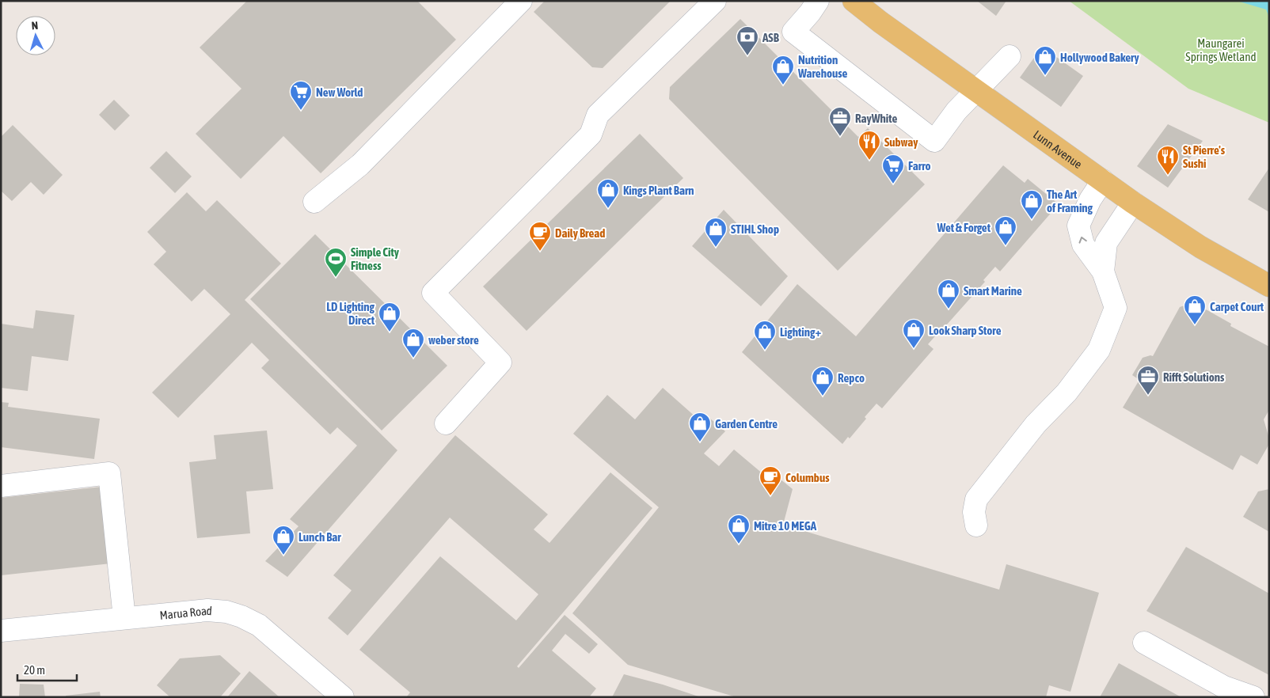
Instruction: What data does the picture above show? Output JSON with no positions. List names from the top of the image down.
{
  "streets": {
    "main road": ["Lunn Avenue"],
    "street": ["Marua Road"]
  },
  "parks": ["Maungarei Springs Wetland"],
  "places": {
    "bank": ["ASB"],
    "shop": [
      "Hollywood Bakery",
      "Nutrition Warehouse",
      "Kings Plant Barn",
      "The Art of Framing",
      "Wet & Forget",
      "STIHL Shop",
      "Smart Marine",
      "Carpet Court",
      "LD Lighting Direct",
      "Look Sharp Store",
      "Lighting+",
      "weber store",
      "Repco",
      "Garden Centre",
      "Mitre 10 MEGA",
      "Lunch Bar"
    ],
    "supermarket": ["New World", "Farro"],
    "office": ["RayWhite", "Rifft Solutions"],
    "restaurant": ["Subway", "St Pierre's Sushi"],
    "cafe": ["Daily Bread", "Columbus"],
    "sports": ["Simple City Fitness"]
  },
  "scale_bar": "20 m",
  "north": "top"
}
